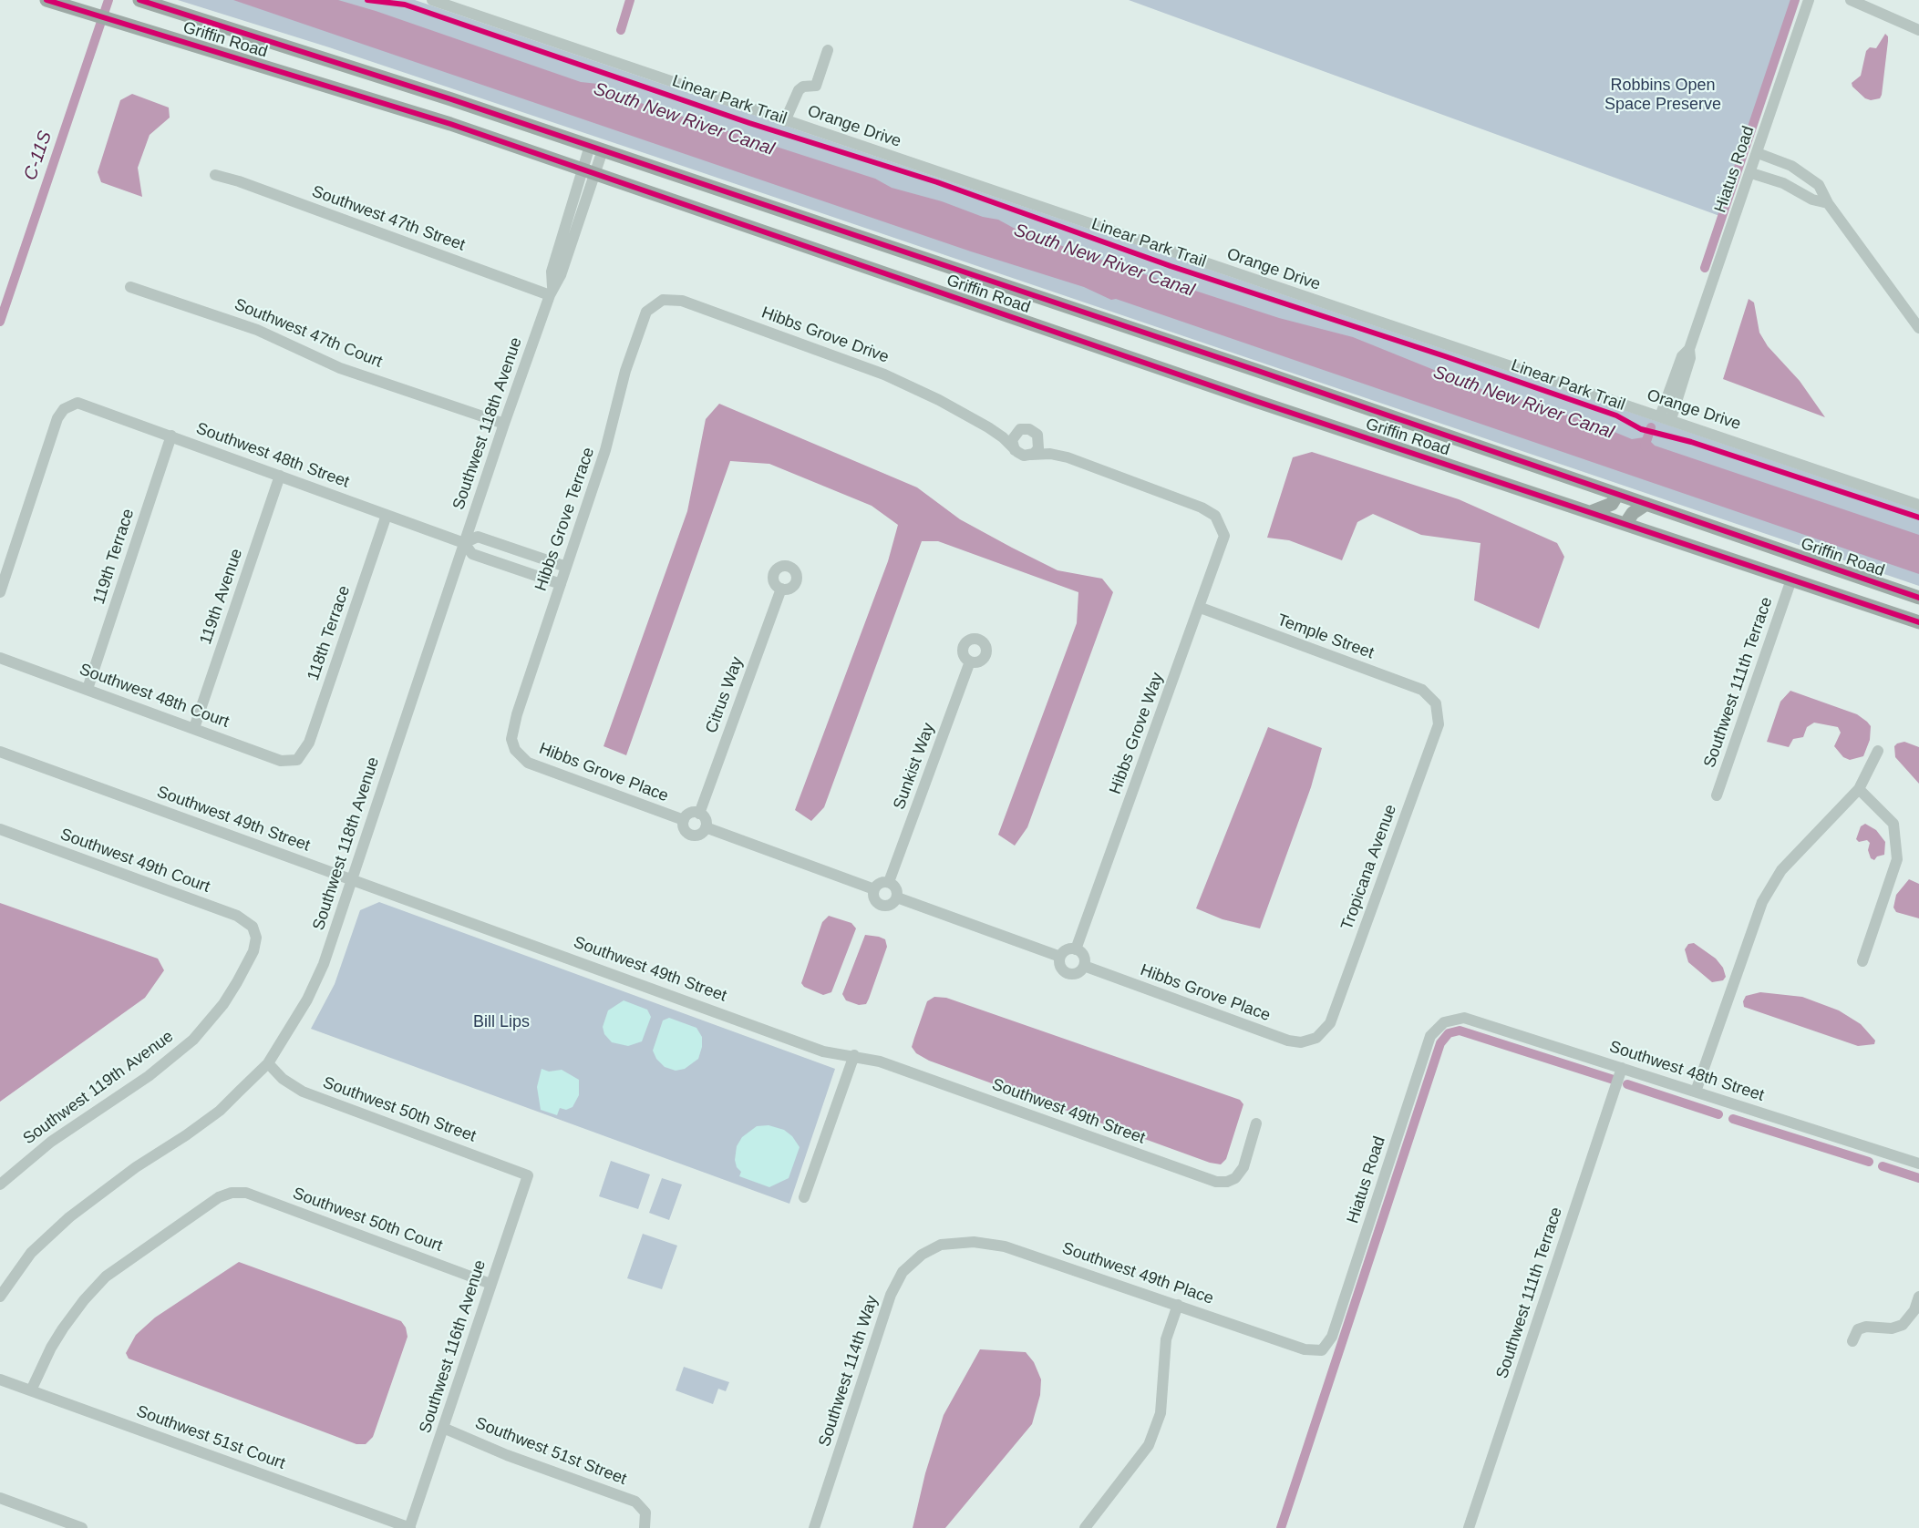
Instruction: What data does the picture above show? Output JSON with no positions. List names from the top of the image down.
{
  "streets": {
    "main road": ["Griffin Road"],
    "street": [
      "Orange Drive",
      "Hiatus Road",
      "Southwest 47th Street",
      "Southwest 47th Court",
      "Hibbs Grove Drive",
      "Southwest 118th Avenue",
      "Southwest 48th Street",
      "Hibbs Grove Terrace",
      "119th Terrace",
      "119th Avenue",
      "118th Terrace",
      "Temple Street",
      "Southwest 111th Terrace",
      "Citrus Way",
      "Southwest 48th Court",
      "Hibbs Grove Way",
      "Sunkist Way",
      "Hibbs Grove Place",
      "Southwest 49th Street",
      "Southwest 49th Court",
      "Tropicana Avenue",
      "Southwest 119th Avenue",
      "Southwest 50th Street",
      "Southwest 50th Court",
      "Southwest 49th Place",
      "Southwest 116th Avenue",
      "Southwest 114th Way",
      "Southwest 51st Court",
      "Southwest 51st Street"
    ],
    "cycle path": ["Linear Park Trail"]
  },
  "crossings": [
    ["Griffin Road", "Southwest 118th Avenue"],
    ["Griffin Road", "Southwest 111th Terrace"],
    ["Orange Drive", "Hiatus Road"],
    ["Hiatus Road", "Southwest 48th Street"],
    ["Hiatus Road", "Southwest 49th Place"],
    ["Southwest 47th Street", "Southwest 118th Avenue"],
    ["Southwest 47th Court", "Southwest 118th Avenue"],
    ["Hibbs Grove Drive", "Hibbs Grove Terrace"],
    ["Southwest 118th Avenue", "Southwest 48th Street"],
    ["Southwest 118th Avenue", "Southwest 49th Street"],
    ["Southwest 118th Avenue", "Southwest 50th Street"],
    ["Southwest 48th Street", "Hibbs Grove Terrace"],
    ["Southwest 48th Street", "119th Terrace"],
    ["Southwest 48th Street", "119th Avenue"],
    ["Southwest 48th Street", "118th Terrace"],
    ["Southwest 48th Street", "Southwest 111th Terrace"],
    ["Hibbs Grove Terrace", "Hibbs Grove Place"],
    ["119th Terrace", "Southwest 48th Court"],
    ["119th Avenue", "Southwest 48th Court"],
    ["118th Terrace", "Southwest 48th Court"],
    ["Temple Street", "Hibbs Grove Way"],
    ["Temple Street", "Tropicana Avenue"],
    ["Citrus Way", "Hibbs Grove Place"],
    ["Hibbs Grove Way", "Hibbs Grove Place"],
    ["Hibbs Grove Place", "Tropicana Avenue"],
    ["Southwest 49th Court", "Southwest 119th Avenue"],
    ["Southwest 50th Street", "Southwest 116th Avenue"],
    ["Southwest 50th Court", "Southwest 116th Avenue"],
    ["Southwest 50th Court", "Southwest 51st Court"],
    ["Southwest 49th Place", "Southwest 114th Way"],
    ["Southwest 116th Avenue", "Southwest 51st Court"],
    ["Southwest 116th Avenue", "Southwest 51st Street"]
  ],
  "water": ["South New River Canal", "C-11S"],
  "parks": ["Robbins Open Space Preserve", "Bill Lips"]
}
